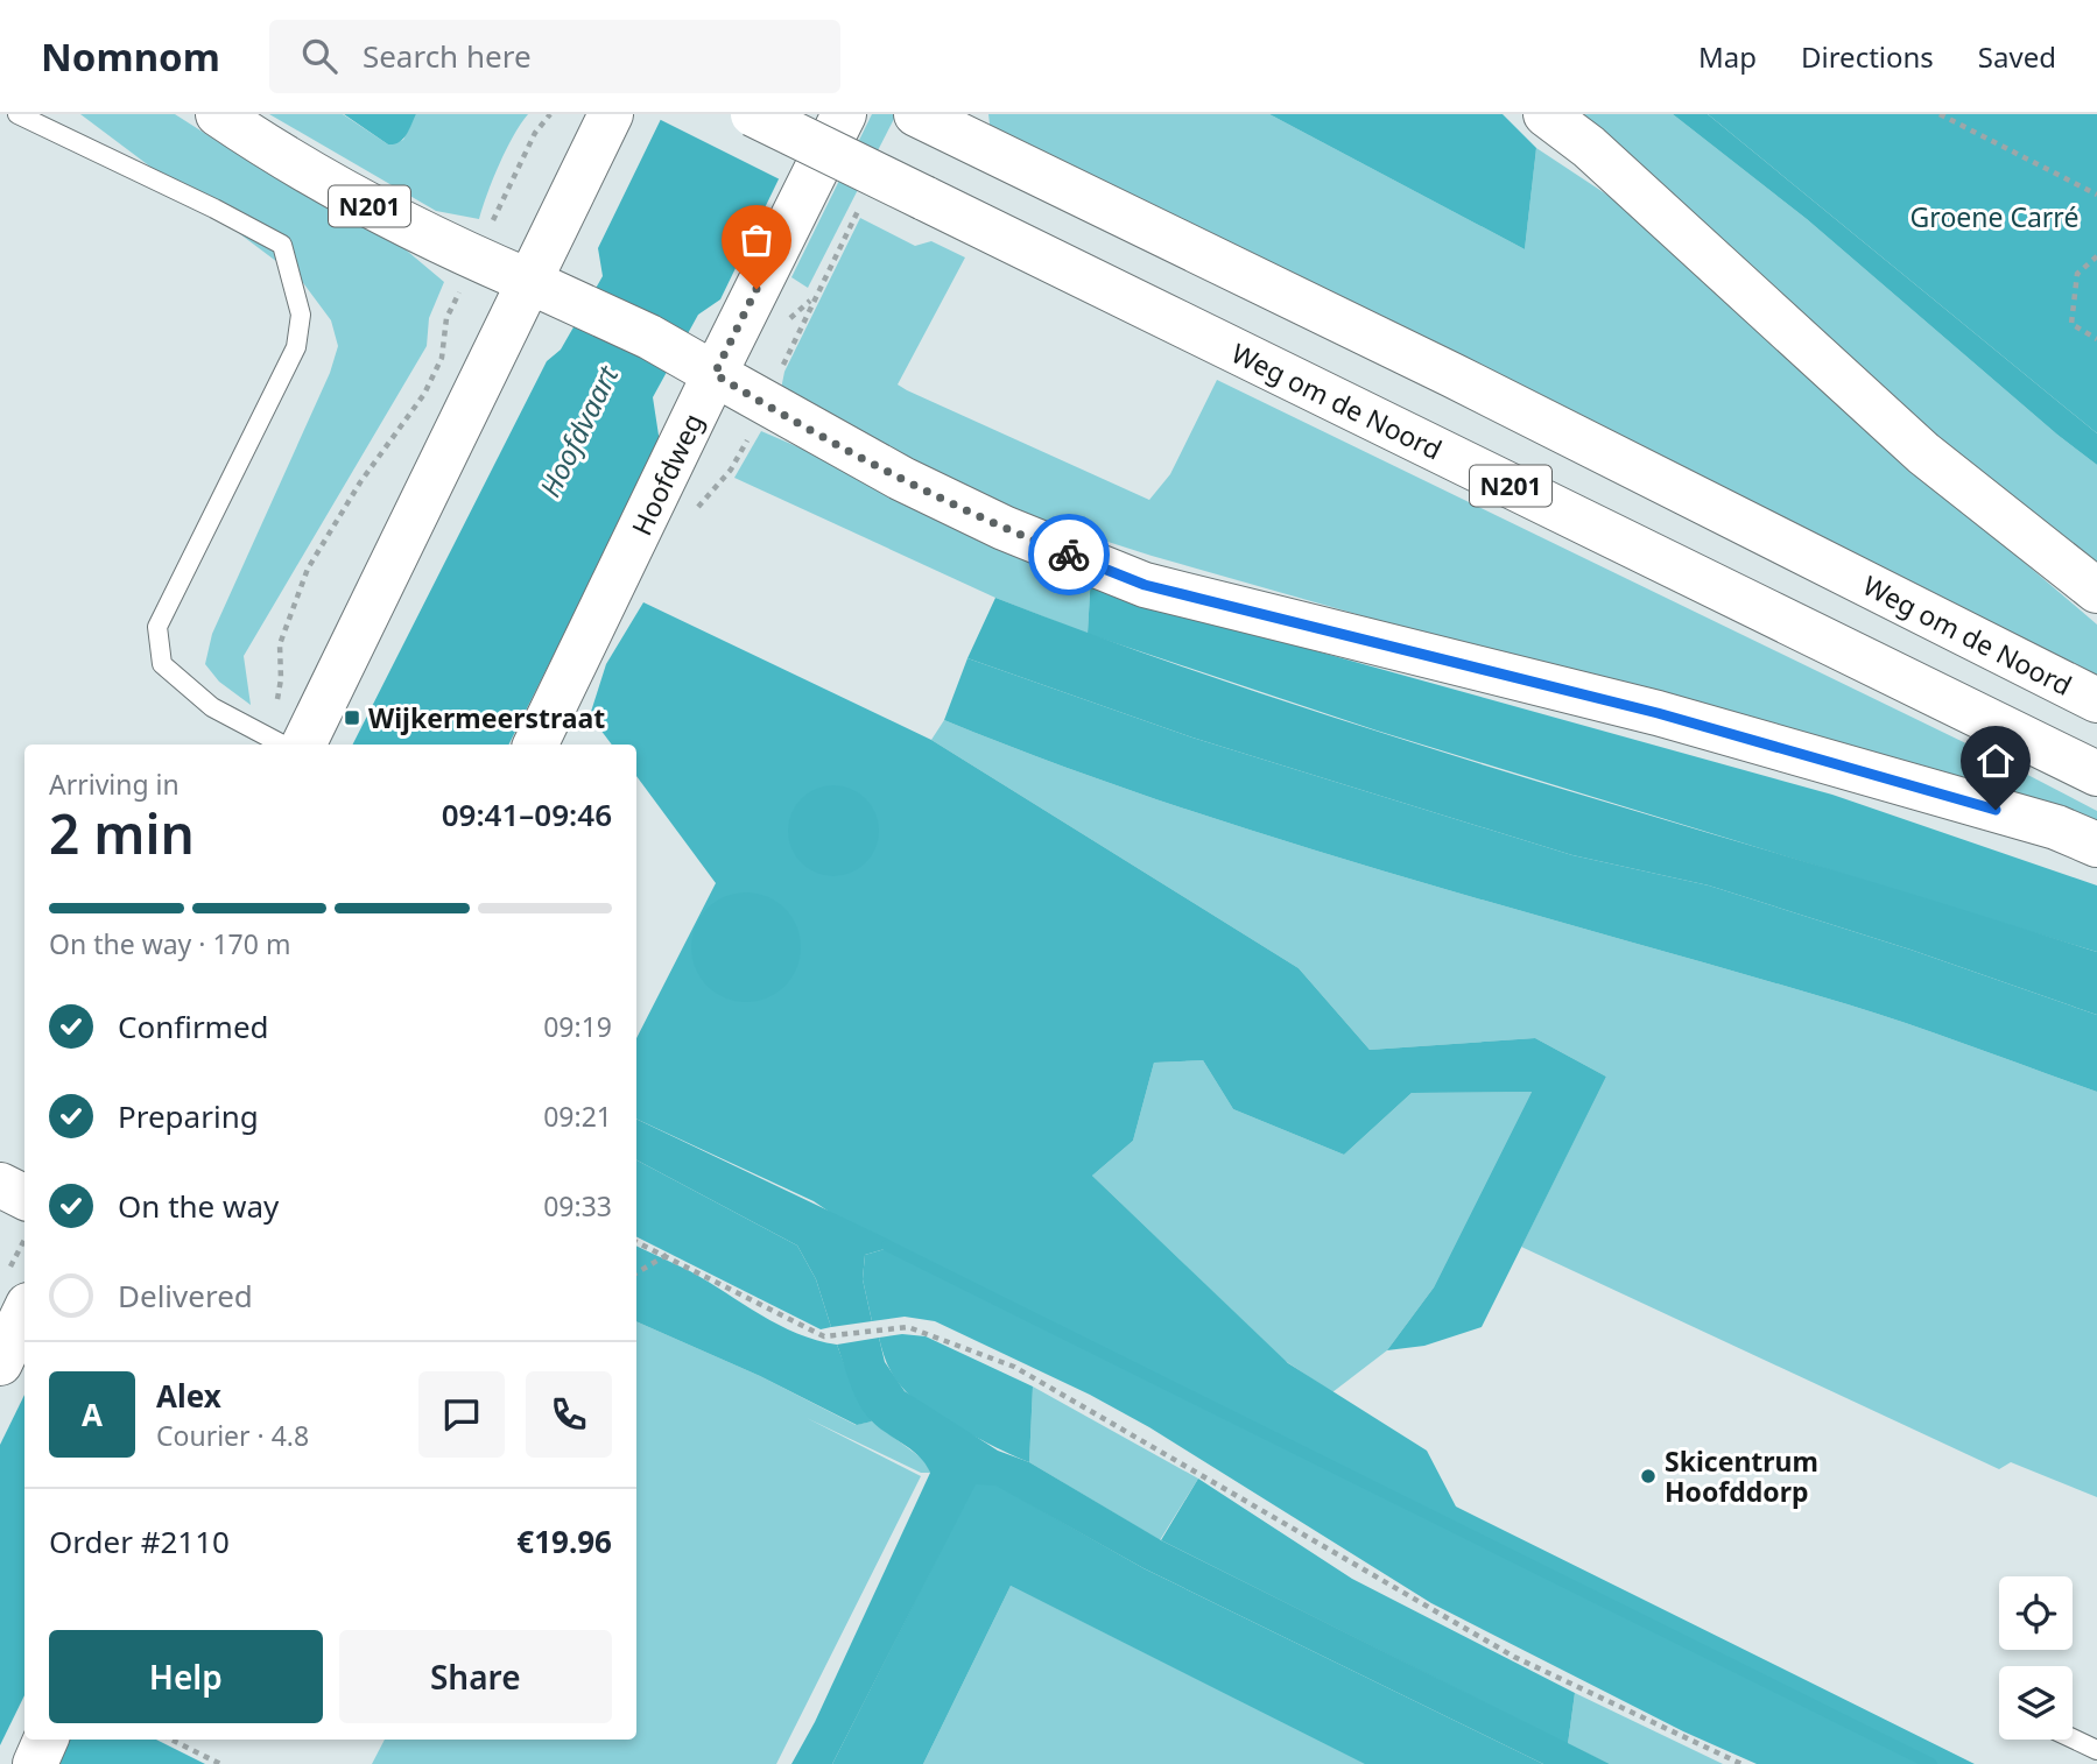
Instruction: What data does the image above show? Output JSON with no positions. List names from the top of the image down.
{
  "streets": {
    "main road": ["N201", "Weg om de Noord", "Hoofdweg"]
  },
  "water": ["Hoofdvaart"],
  "parks": ["Groene Carré"],
  "places": {
    "transit": ["Wijkermeerstraat"],
    "other": ["Skicentrum Hoofddorp"]
  },
  "page": {
    "header": "Nomnom",
    "search": "Search here",
    "nav": ["Map", "Directions", "Saved"],
    "heading": ["2 min", "Arriving in", "09:41–09:46"],
    "panel": [
      "Alex",
      "Courier · 4.8",
      "Order #2110",
      "€19.96"
    ],
    "bar": "On the way · 170 m",
    "list": [
      ["Confirmed", "09:19"],
      ["Preparing", "09:21"],
      ["On the way", "09:33"],
      "Delivered"
    ],
    "round": "A",
    "buttons": ["Help", "Share"]
  }
}
